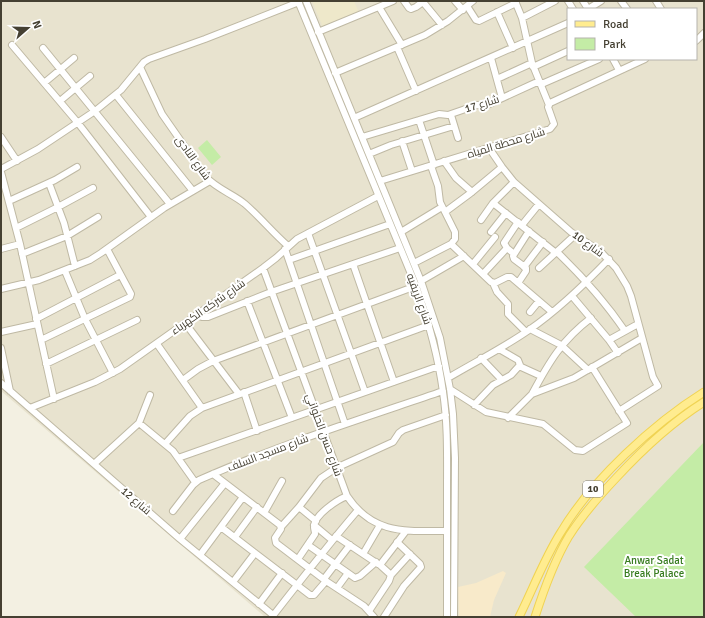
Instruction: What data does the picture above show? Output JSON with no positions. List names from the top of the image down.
{
  "streets": {
    "main road": ["10"],
    "street": [
      "شارع 17",
      "شارع محطة المياه",
      "شارع النادى",
      "شارع 10",
      "شارع الريفيه",
      "شارع شركه الكهرباء",
      "شارع حسن الحلواني",
      "شارع مسجد السلف",
      "شارع 12"
    ]
  },
  "crossings": [
    ["شارع 17", "شارع الريفيه"],
    ["شارع محطة المياه", "شارع 10"],
    ["شارع محطة المياه", "شارع الريفيه"],
    ["شارع النادى", "شارع شركه الكهرباء"],
    ["شارع الريفيه", "شارع شركه الكهرباء"],
    ["شارع الريفيه", "شارع حسن الحلواني"],
    ["شارع الريفيه", "شارع مسجد السلف"],
    ["شارع شركه الكهرباء", "شارع حسن الحلواني"],
    ["شارع شركه الكهرباء", "شارع 12"],
    ["شارع حسن الحلواني", "شارع مسجد السلف"]
  ],
  "parks": ["Anwar Sadat Break Palace"],
  "legend": ["Road", "Park"],
  "north": "right"
}
